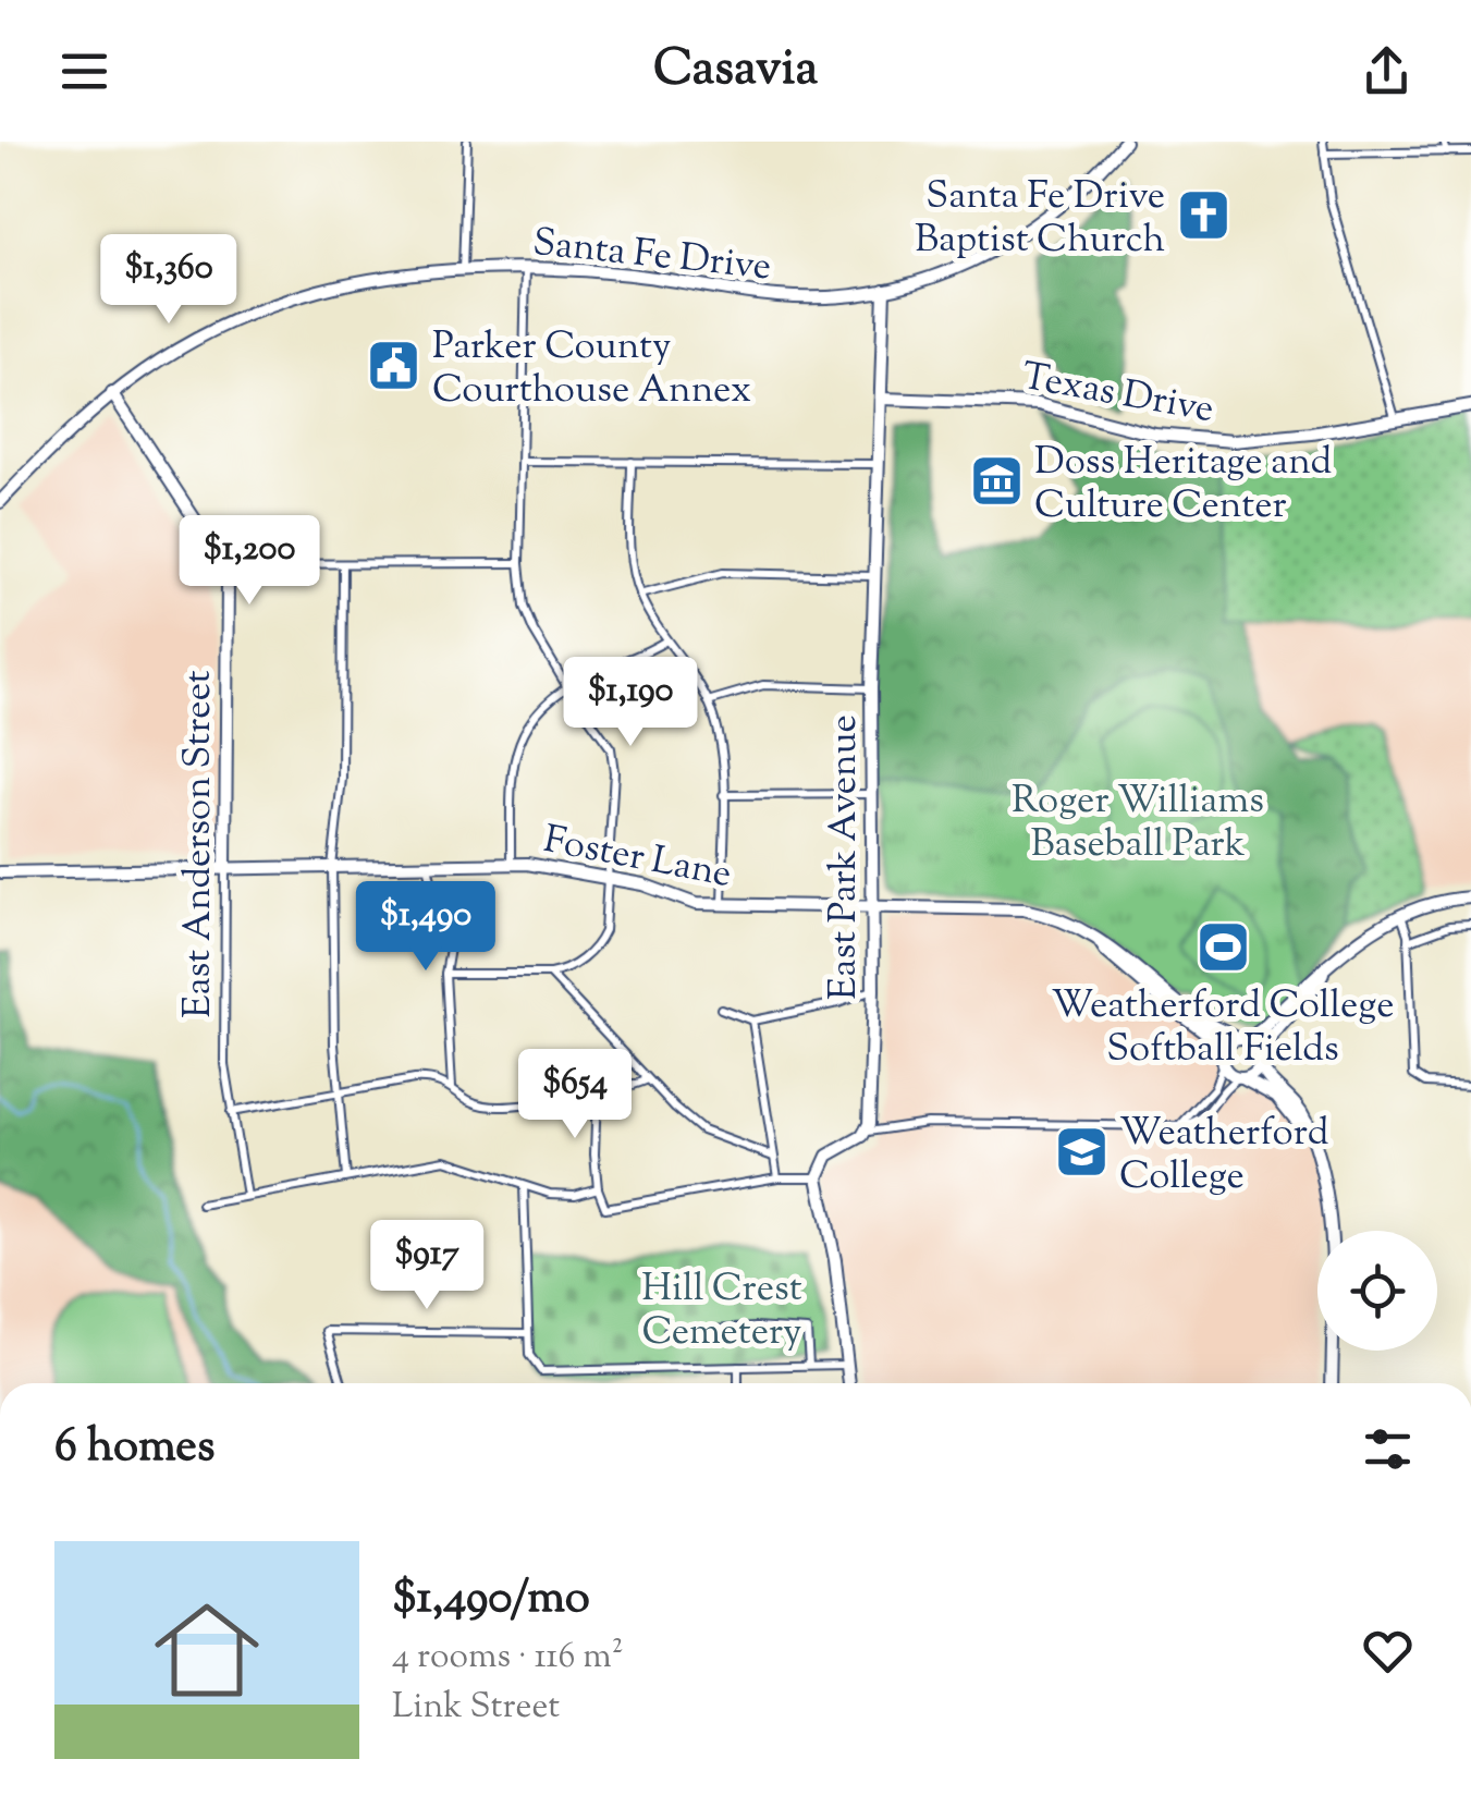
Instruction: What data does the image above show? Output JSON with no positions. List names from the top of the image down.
{
  "streets": {
    "street": [
      "Santa Fe Drive",
      "Texas Drive",
      "East Anderson Street",
      "Foster Lane",
      "East Park Avenue"
    ]
  },
  "crossings": [
    ["Santa Fe Drive", "East Park Avenue"],
    ["Texas Drive", "East Park Avenue"],
    ["East Anderson Street", "Foster Lane"],
    ["Foster Lane", "East Park Avenue"]
  ],
  "parks": ["Roger Williams Baseball Park", "Hill Crest Cemetery"],
  "places": {
    "church": ["Santa Fe Drive Baptist Church"],
    "public building": ["Parker County Courthouse Annex"],
    "museum": ["Doss Heritage and Culture Center"],
    "sports": ["Weatherford College Softball Fields"],
    "school or university": ["Weatherford College"]
  },
  "page": {
    "header": "Casavia",
    "price": [
      "$1,360",
      "$1,200",
      "$1,190",
      "$1,490",
      "$654",
      "$917"
    ],
    "heading": "6 homes",
    "list": [
      {
        "name": "$1,490/mo",
        "note": "4 rooms · 116 m² · Link Street"
      }
    ]
  }
}
